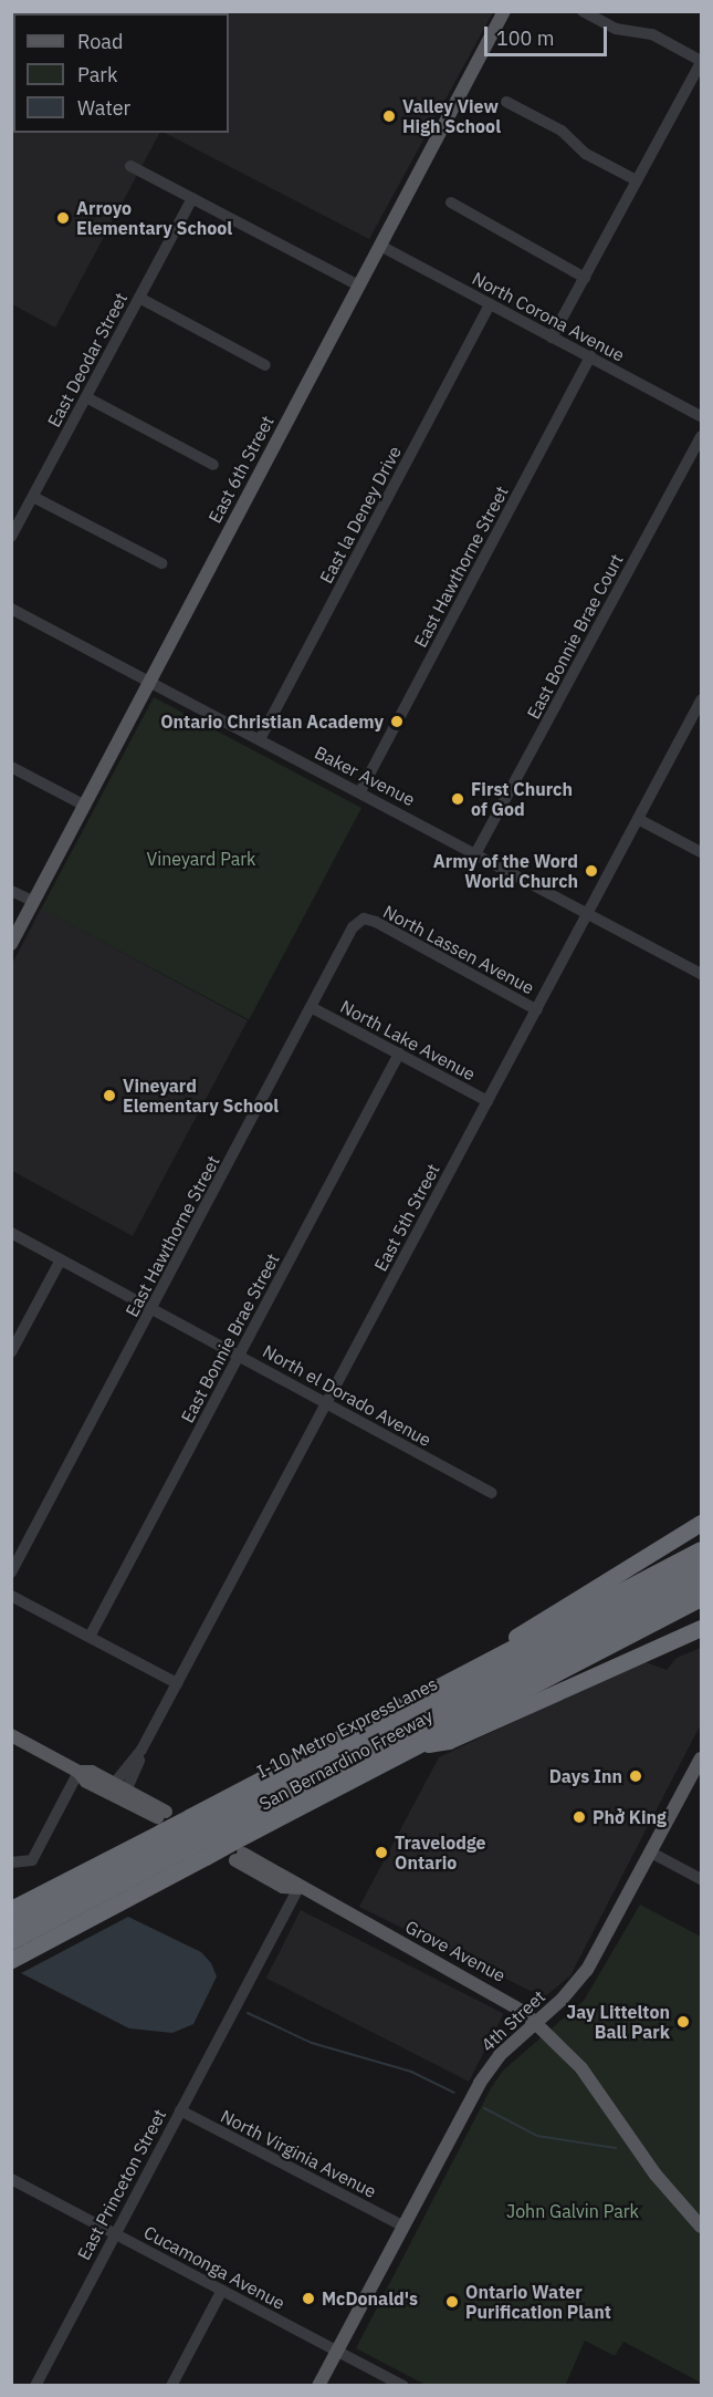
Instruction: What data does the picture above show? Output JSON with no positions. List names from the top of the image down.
{
  "streets": {
    "highway": ["I-10 Metro ExpressLanes", "San Bernardino Freeway"],
    "main road": ["East 6th Street", "Grove Avenue", "4th Street"],
    "street": [
      "North Corona Avenue",
      "East Deodar Street",
      "East la Deney Drive",
      "East Hawthorne Street",
      "East Bonnie Brae Court",
      "Baker Avenue",
      "North Lassen Avenue",
      "North Lake Avenue",
      "East 5th Street",
      "East Bonnie Brae Street",
      "North el Dorado Avenue",
      "North Virginia Avenue",
      "East Princeton Street",
      "Cucamonga Avenue"
    ]
  },
  "crossings": [
    ["North Corona Avenue", "East 6th Street"],
    ["North Corona Avenue", "East la Deney Drive"],
    ["North Corona Avenue", "East Hawthorne Street"],
    ["East 6th Street", "Baker Avenue"],
    ["East la Deney Drive", "Baker Avenue"],
    ["East Hawthorne Street", "Baker Avenue"],
    ["East Hawthorne Street", "North Lassen Avenue"],
    ["East Hawthorne Street", "North Lake Avenue"],
    ["East Hawthorne Street", "North el Dorado Avenue"],
    ["East Bonnie Brae Court", "Baker Avenue"],
    ["Baker Avenue", "East 5th Street"],
    ["North Lassen Avenue", "East 5th Street"],
    ["North Lake Avenue", "East 5th Street"],
    ["North Lake Avenue", "East Bonnie Brae Street"],
    ["East 5th Street", "North el Dorado Avenue"],
    ["East Bonnie Brae Street", "North el Dorado Avenue"],
    ["I-10 Metro ExpressLanes", "San Bernardino Freeway"],
    ["San Bernardino Freeway", "Grove Avenue"],
    ["Grove Avenue", "4th Street"],
    ["Grove Avenue", "East Princeton Street"],
    ["4th Street", "North Virginia Avenue"],
    ["4th Street", "Cucamonga Avenue"],
    ["North Virginia Avenue", "East Princeton Street"],
    ["East Princeton Street", "Cucamonga Avenue"]
  ],
  "parks": ["Vineyard Park", "John Galvin Park"],
  "places": [
    "Valley View High School",
    "Arroyo Elementary School",
    "Ontario Christian Academy",
    "First Church of God",
    "Army of the Word World Church",
    "Vineyard Elementary School",
    "Days Inn",
    "Phở King",
    "Travelodge Ontario",
    "Jay Littelton Ball Park",
    "McDonald's",
    "Ontario Water Purification Plant"
  ],
  "legend": ["Road", "Park", "Water"],
  "scale_bar": "100 m"
}
